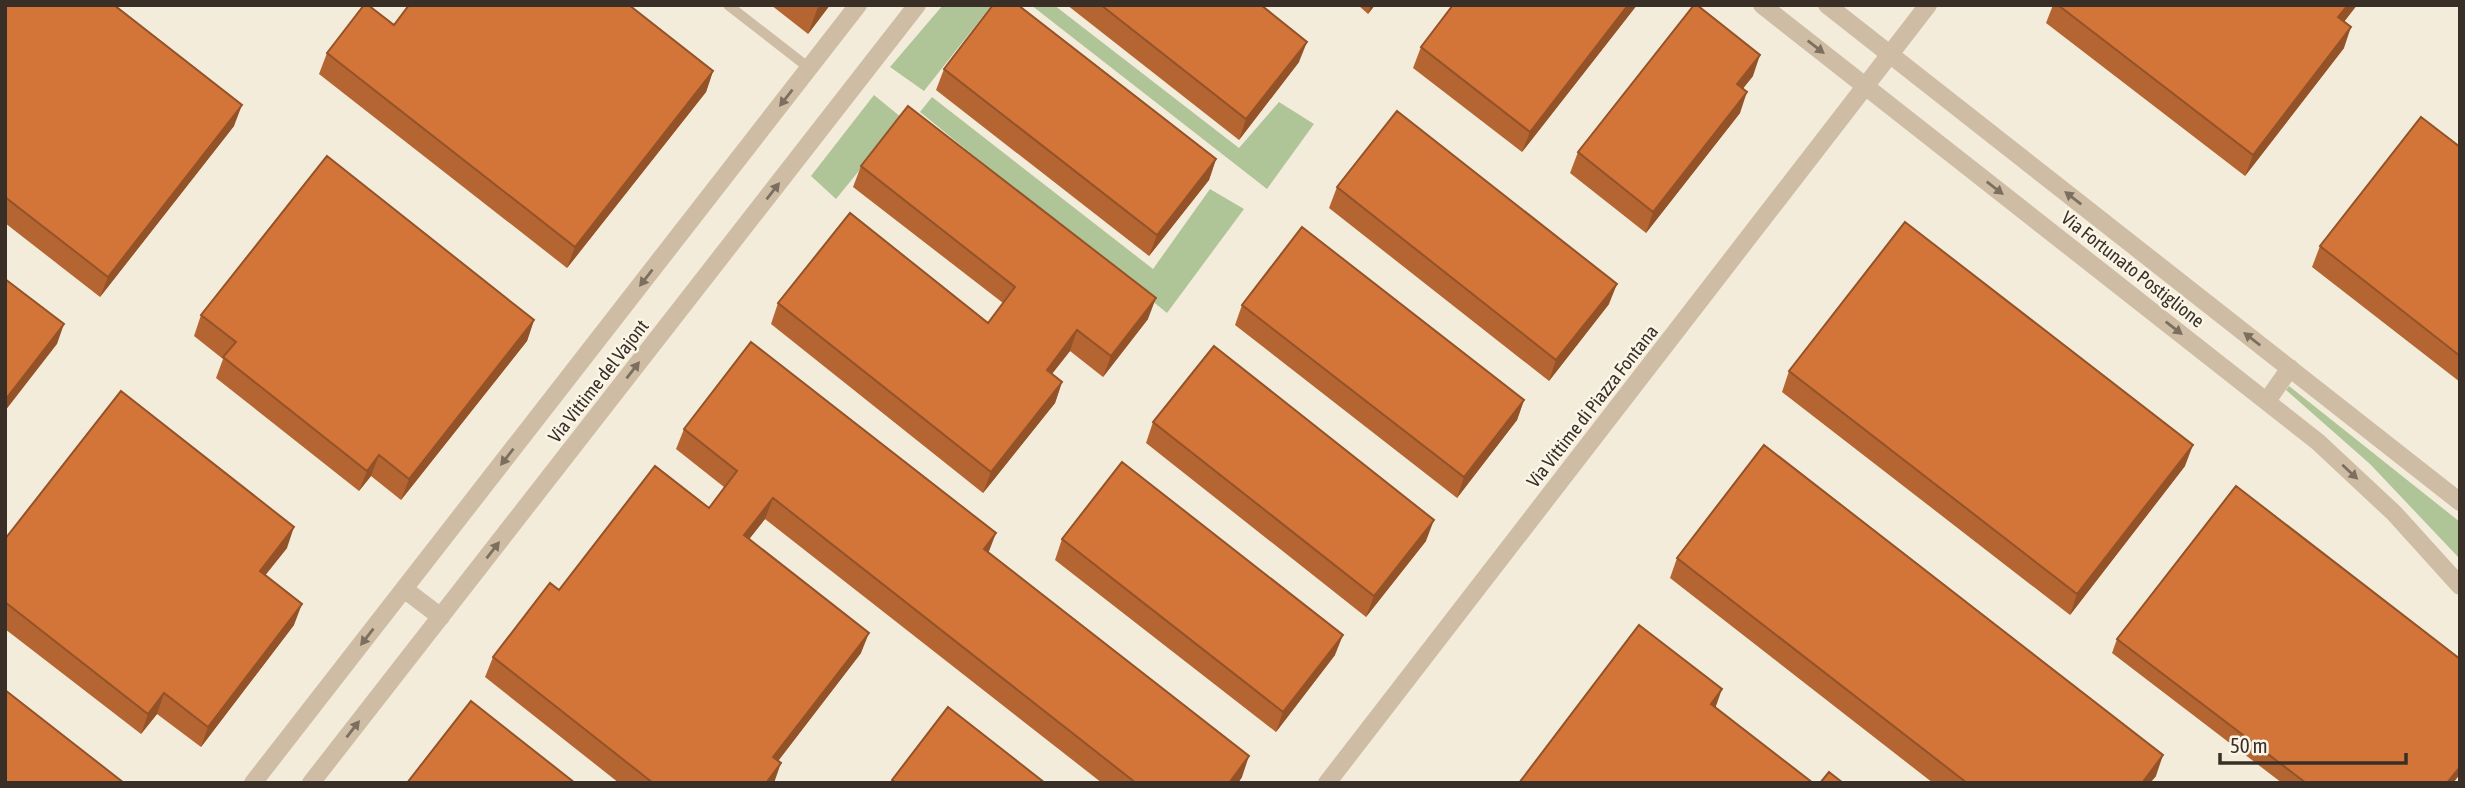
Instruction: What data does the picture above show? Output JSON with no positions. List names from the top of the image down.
{
  "streets": {
    "street": ["Via Fortunato Postiglione", "Via Vittime del Vajont", "Via Vittime di Piazza Fontana"]
  },
  "crossings": [
    ["Via Fortunato Postiglione", "Via Vittime di Piazza Fontana"]
  ],
  "scale_bar": "50 m"
}
